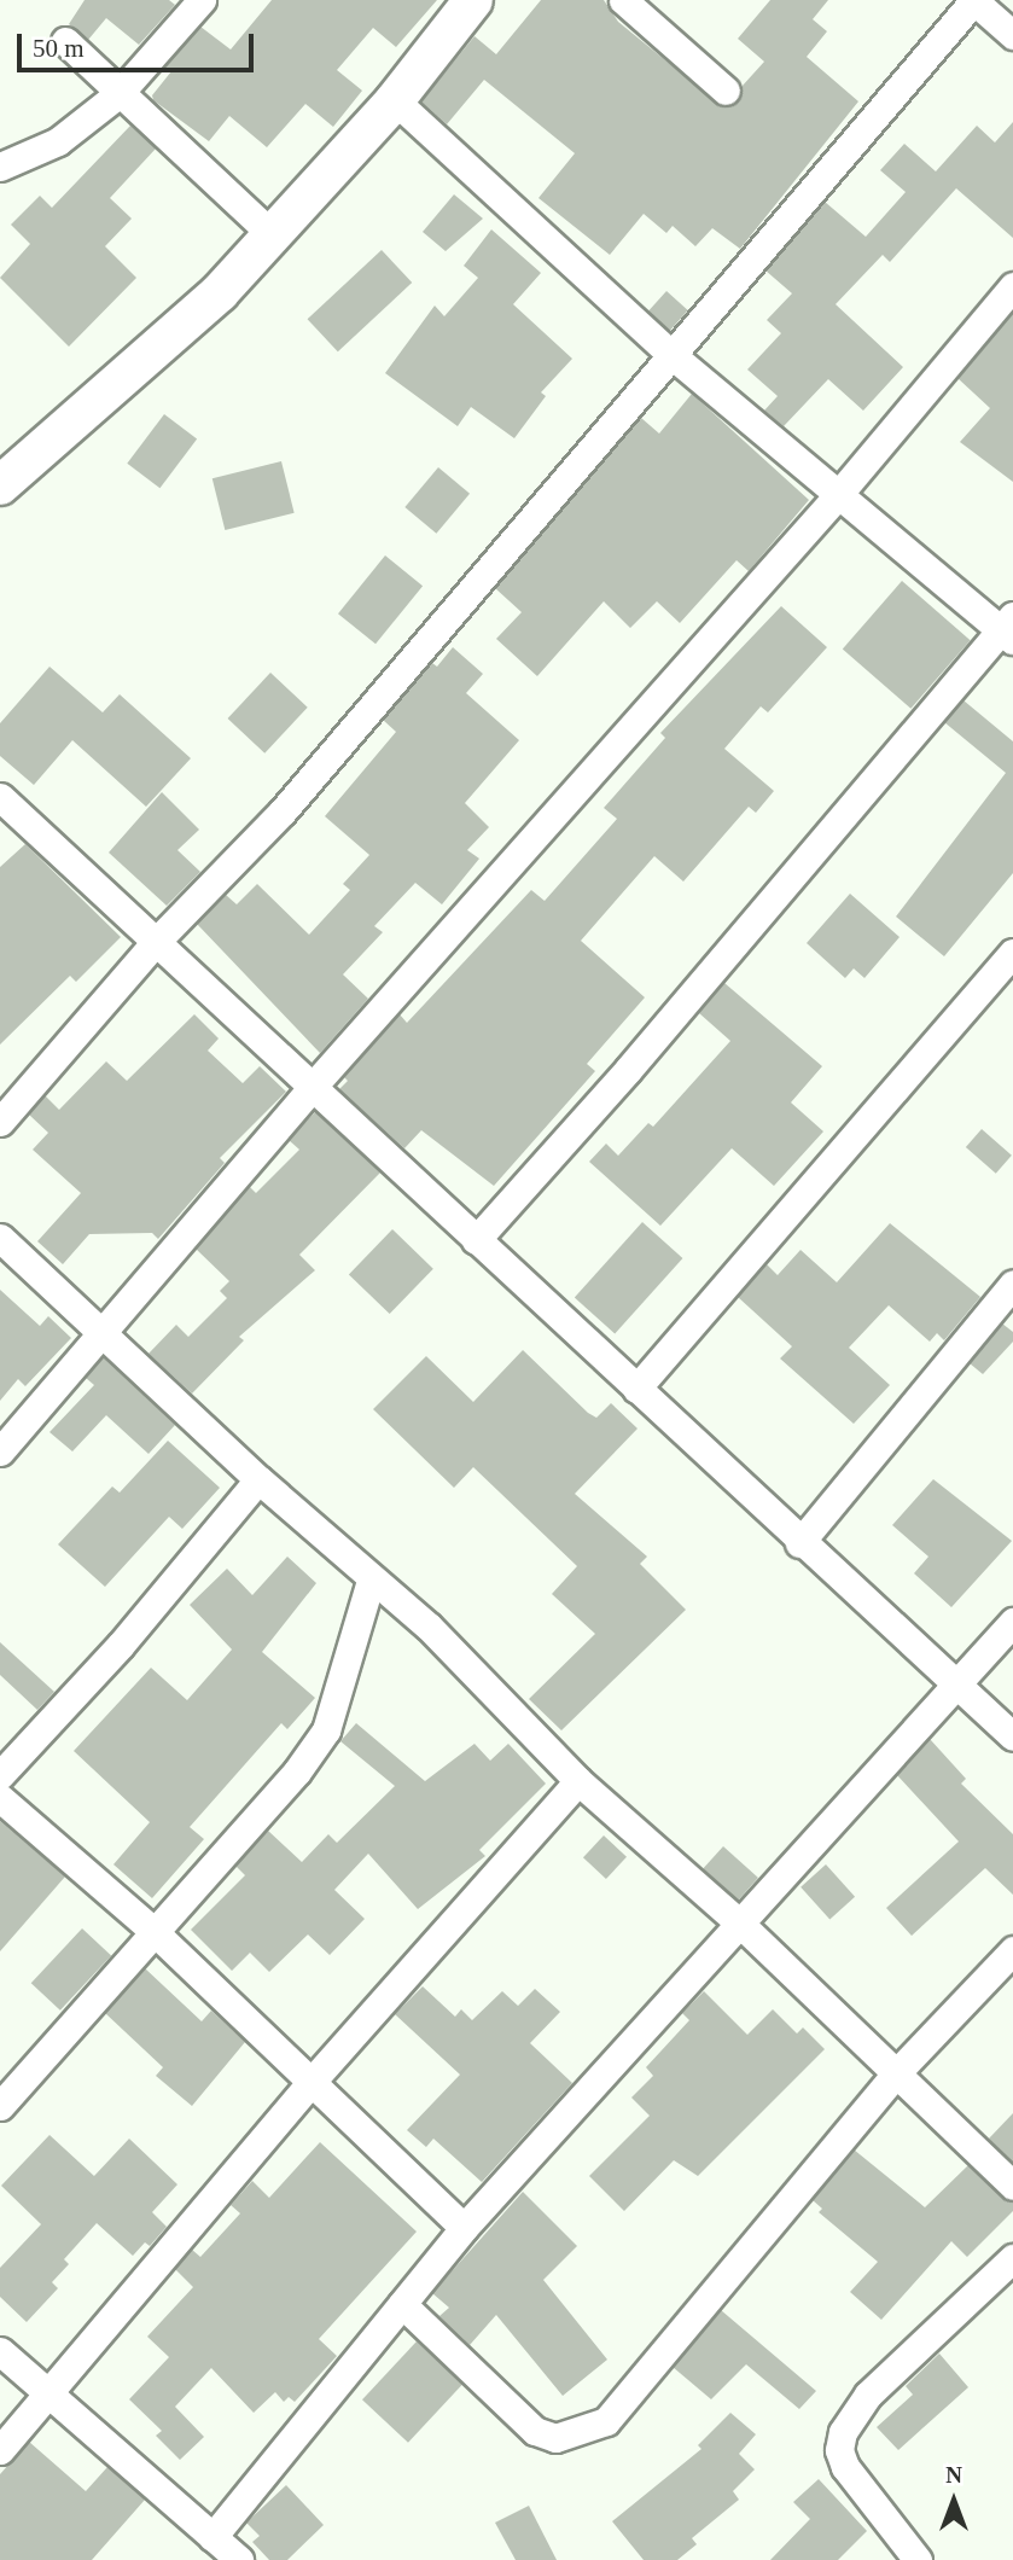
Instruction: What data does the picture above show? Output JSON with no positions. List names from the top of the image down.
{
  "scale_bar": "50 m",
  "north": "top"
}
